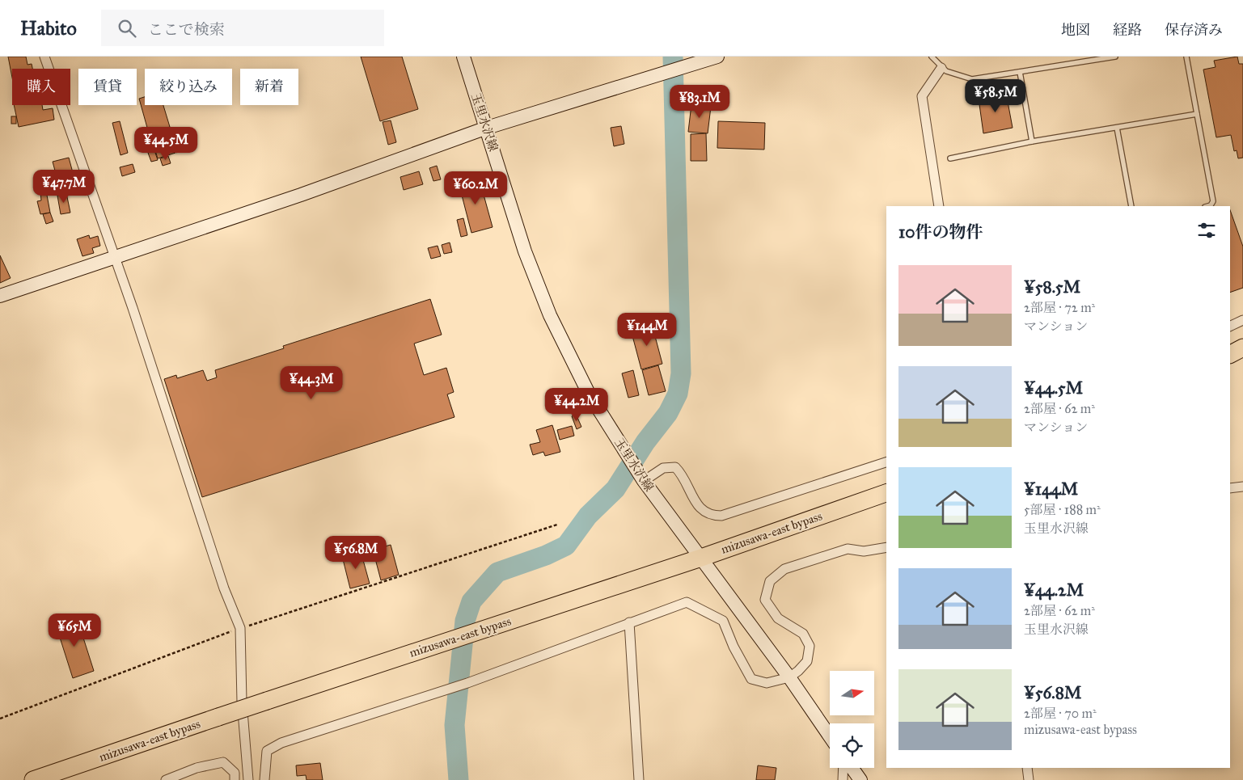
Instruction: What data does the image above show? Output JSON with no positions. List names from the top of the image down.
{
  "streets": {
    "highway": ["mizusawa-east bypass"],
    "main road": ["玉里水沢線"]
  },
  "crossings": [
    ["玉里水沢線", "mizusawa-east bypass"]
  ],
  "north": "right",
  "page": {
    "header": "Habito",
    "search": "ここで検索",
    "nav": ["地図", "経路", "保存済み"],
    "chip": [
      "購入",
      "賃貸",
      "絞り込み",
      "新着"
    ],
    "price": [
      "¥58.5M",
      "¥83.1M",
      "¥44.5M",
      "¥47.7M",
      "¥60.2M",
      "¥144M",
      "¥44.3M",
      "¥44.2M",
      "¥56.8M",
      "¥65M"
    ],
    "heading": "10件の物件",
    "list": [
      {
        "name": "¥58.5M",
        "note": "2部屋 · 72 m² · マンション"
      },
      {
        "name": "¥44.5M",
        "note": "2部屋 · 62 m² · マンション"
      },
      {
        "name": "¥144M",
        "note": "5部屋 · 188 m² · 玉里水沢線"
      },
      {
        "name": "¥44.2M",
        "note": "2部屋 · 62 m² · 玉里水沢線"
      },
      {
        "name": "¥56.8M",
        "note": "2部屋 · 70 m² · mizusawa-east bypass"
      }
    ]
  }
}
